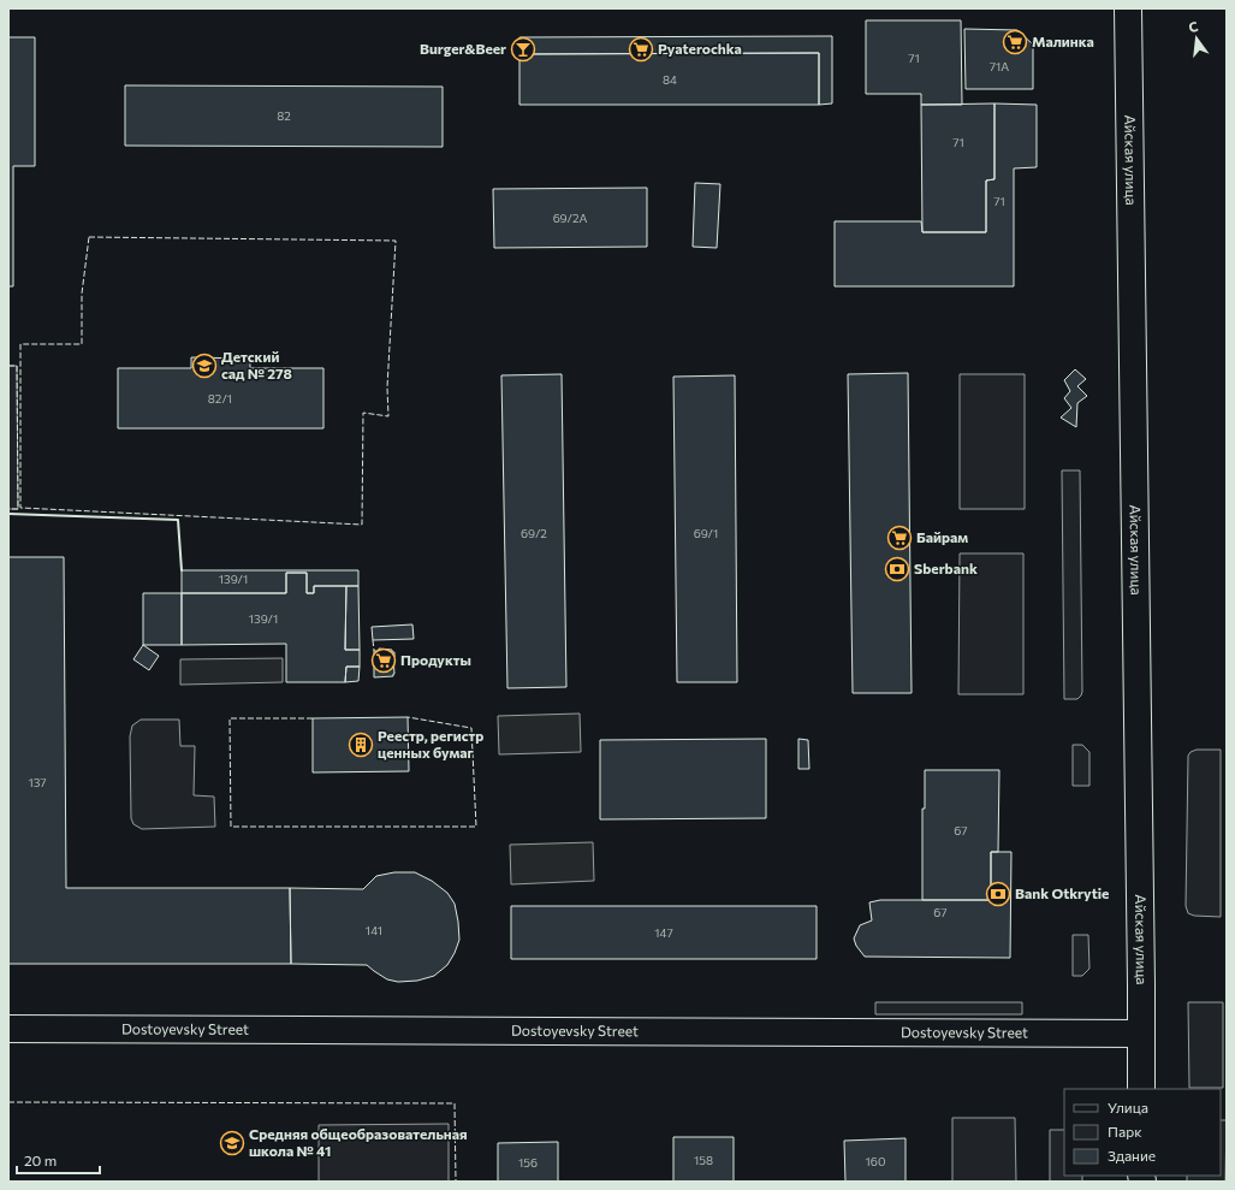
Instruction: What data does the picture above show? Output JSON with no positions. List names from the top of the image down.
{
  "streets": {
    "street": ["Айская улица", "Dostoyevsky Street"]
  },
  "crossings": [
    ["Айская улица", "Dostoyevsky Street"]
  ],
  "places": {
    "supermarket": [
      "Малинка",
      "Pyaterochka",
      "Байрам",
      "Продукты"
    ],
    "bar": ["Burger&Beer"],
    "school or university": ["Детский сад № 278", "Средняя общеобразовательная школа № 41"],
    "bank": ["Sberbank", "Bank Otkrytie"],
    "building": ["Реестр, регистр ценных бумаг"]
  },
  "house_numbers": [
    "71",
    "71А",
    "84",
    "82",
    "71",
    "71",
    "69/2А",
    "82/1",
    "69/2",
    "69/1",
    "139/1",
    "139/1",
    "137",
    "67",
    "67",
    "141",
    "147",
    "158",
    "160",
    "156"
  ],
  "legend": ["Улица", "Парк", "Здание"],
  "scale_bar": "20 m",
  "north": "top"
}
